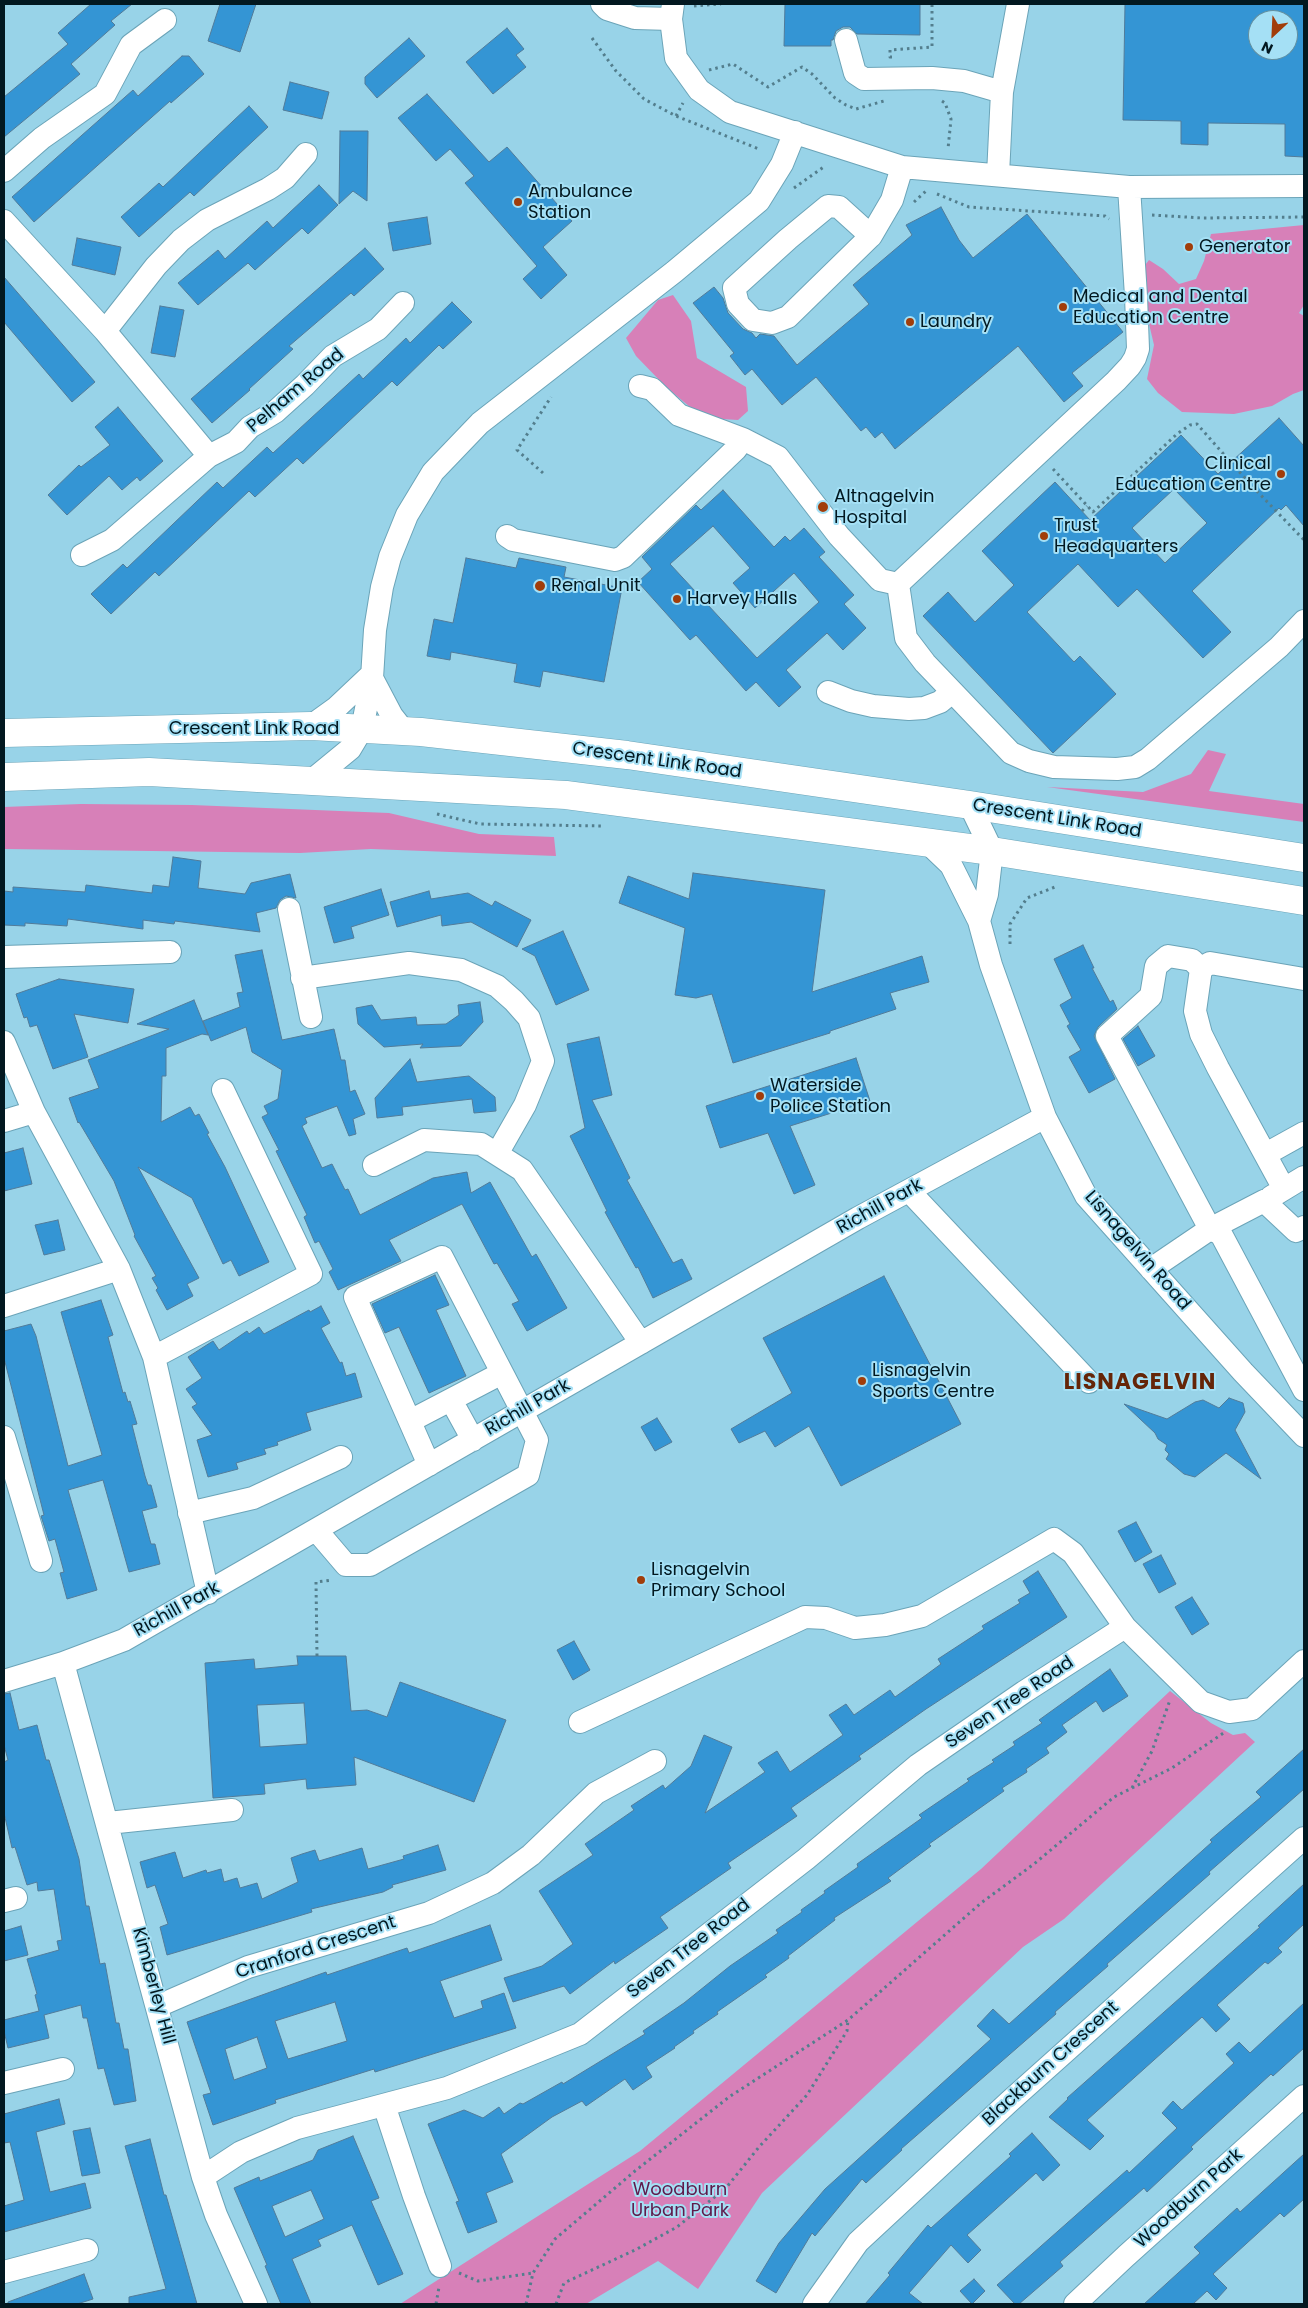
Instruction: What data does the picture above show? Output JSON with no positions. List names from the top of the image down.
{
  "streets": {
    "highway": ["Crescent Link Road"],
    "street": [
      "Pelham Road",
      "Richill Park",
      "Lisnagelvin Road",
      "Seven Tree Road",
      "Cranford Crescent",
      "Kimberley Hill",
      "Blackburn Crescent",
      "Woodburn Park"
    ]
  },
  "crossings": [
    ["Richill Park", "Lisnagelvin Road"],
    ["Richill Park", "Kimberley Hill"],
    ["Seven Tree Road", "Kimberley Hill"],
    ["Cranford Crescent", "Kimberley Hill"]
  ],
  "districts": ["LISNAGELVIN"],
  "parks": ["Woodburn Urban Park"],
  "places": [
    "Ambulance Station",
    "Generator",
    "Medical and Dental Education Centre",
    "Laundry",
    "Clinical Education Centre",
    "Altnagelvin Hospital",
    "Trust Headquarters",
    "Renal Unit",
    "Harvey Halls",
    "Waterside Police Station",
    "Lisnagelvin Sports Centre",
    "Lisnagelvin Primary School"
  ],
  "north": "bottom left"
}
